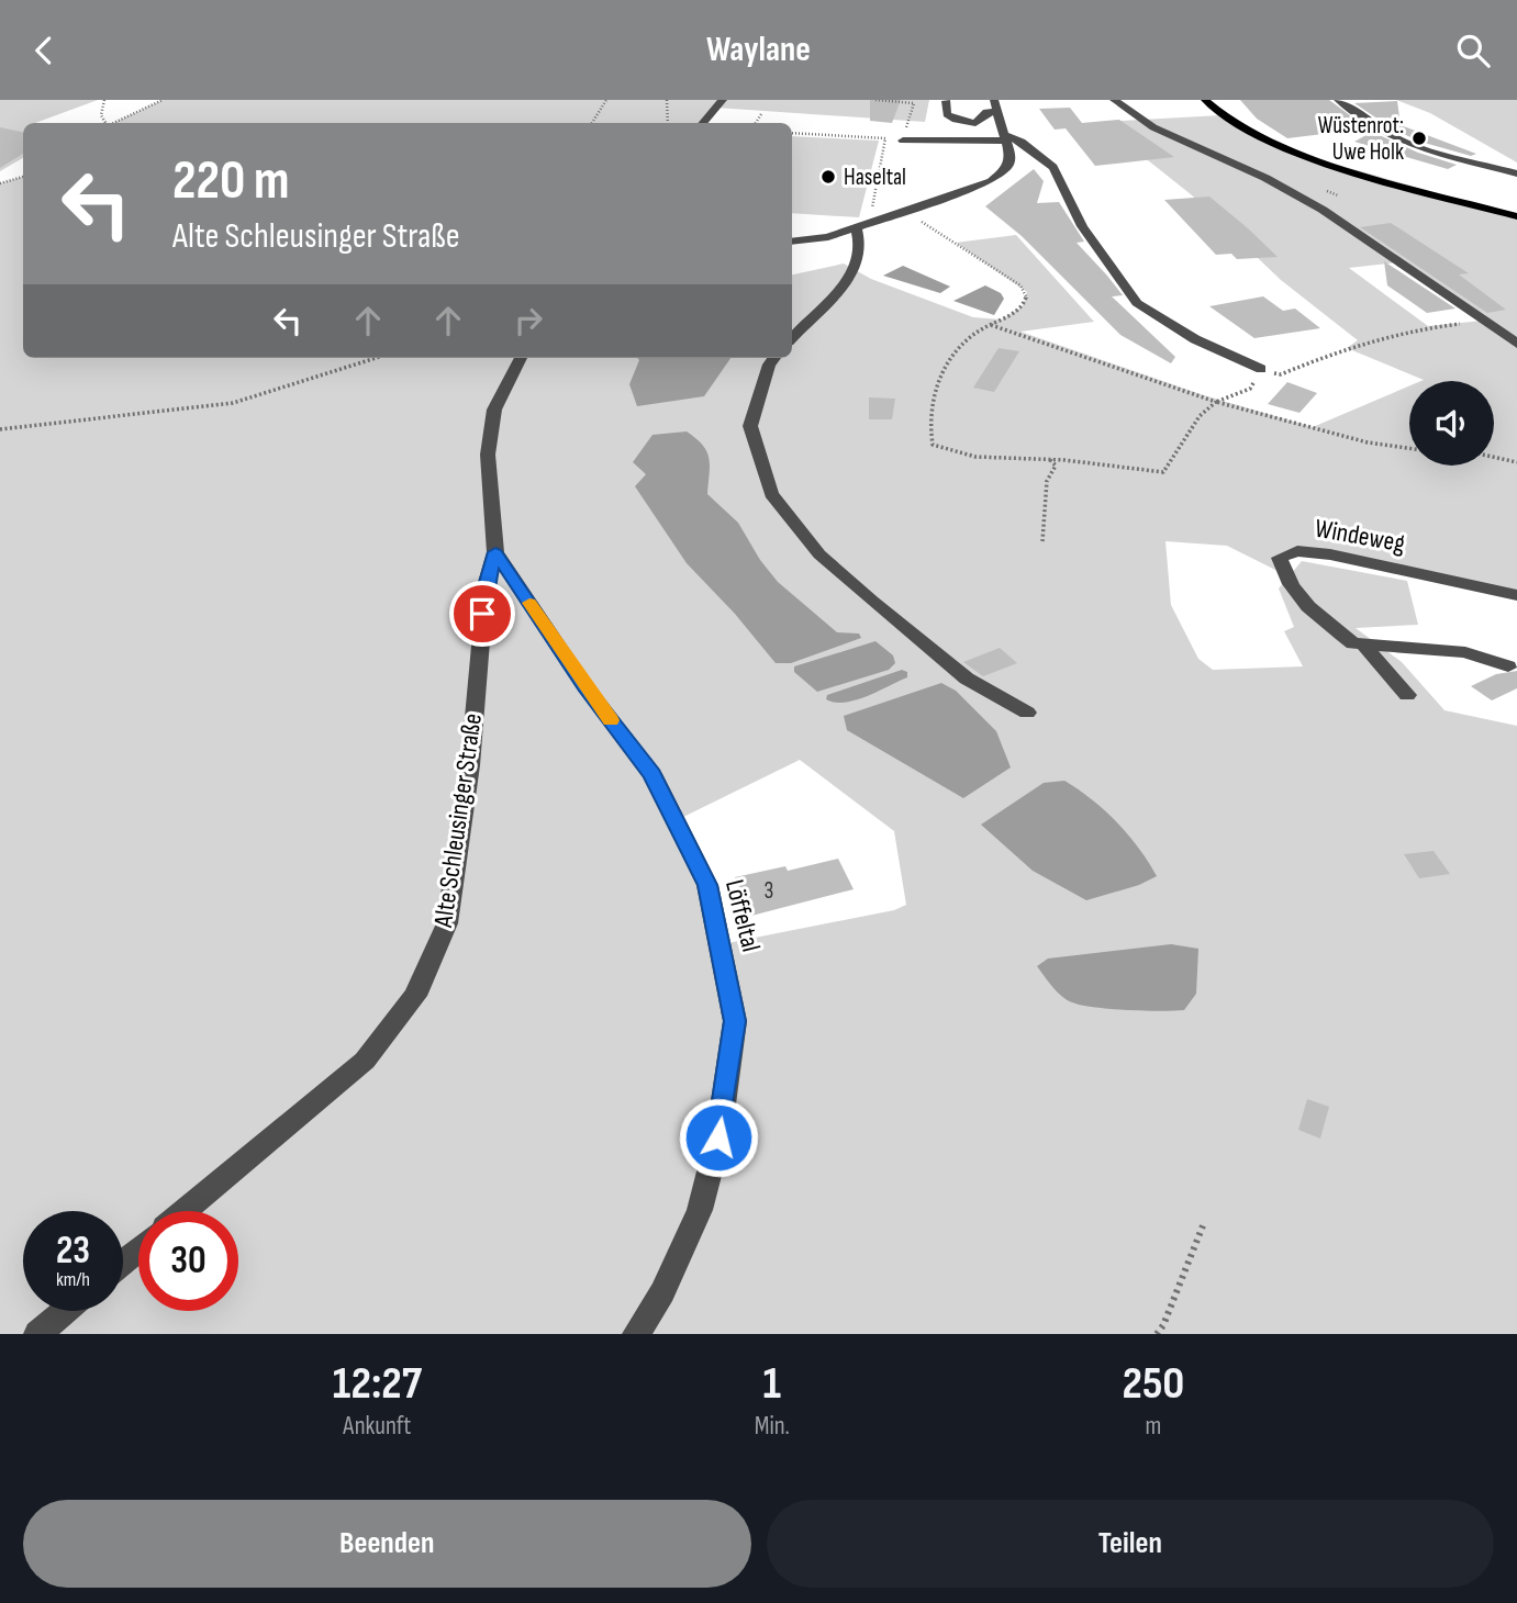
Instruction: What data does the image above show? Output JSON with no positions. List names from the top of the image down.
{
  "streets": {
    "street": ["Windeweg", "Alte Schleusinger Straße", "Löffeltal"]
  },
  "crossings": [
    ["Alte Schleusinger Straße", "Löffeltal"]
  ],
  "places": ["Wüstenrot: Uwe Holk", "Haseltal"],
  "house_numbers": ["3"],
  "page": {
    "header": "Waylane",
    "turn": ["220 m", "Alte Schleusinger Straße"],
    "speed": "23 km/h",
    "limit": "30",
    "eta": [
      "12:27",
      "Ankunft",
      "1",
      "Min.",
      "250",
      "m"
    ],
    "buttons": ["Beenden", "Teilen"]
  }
}
